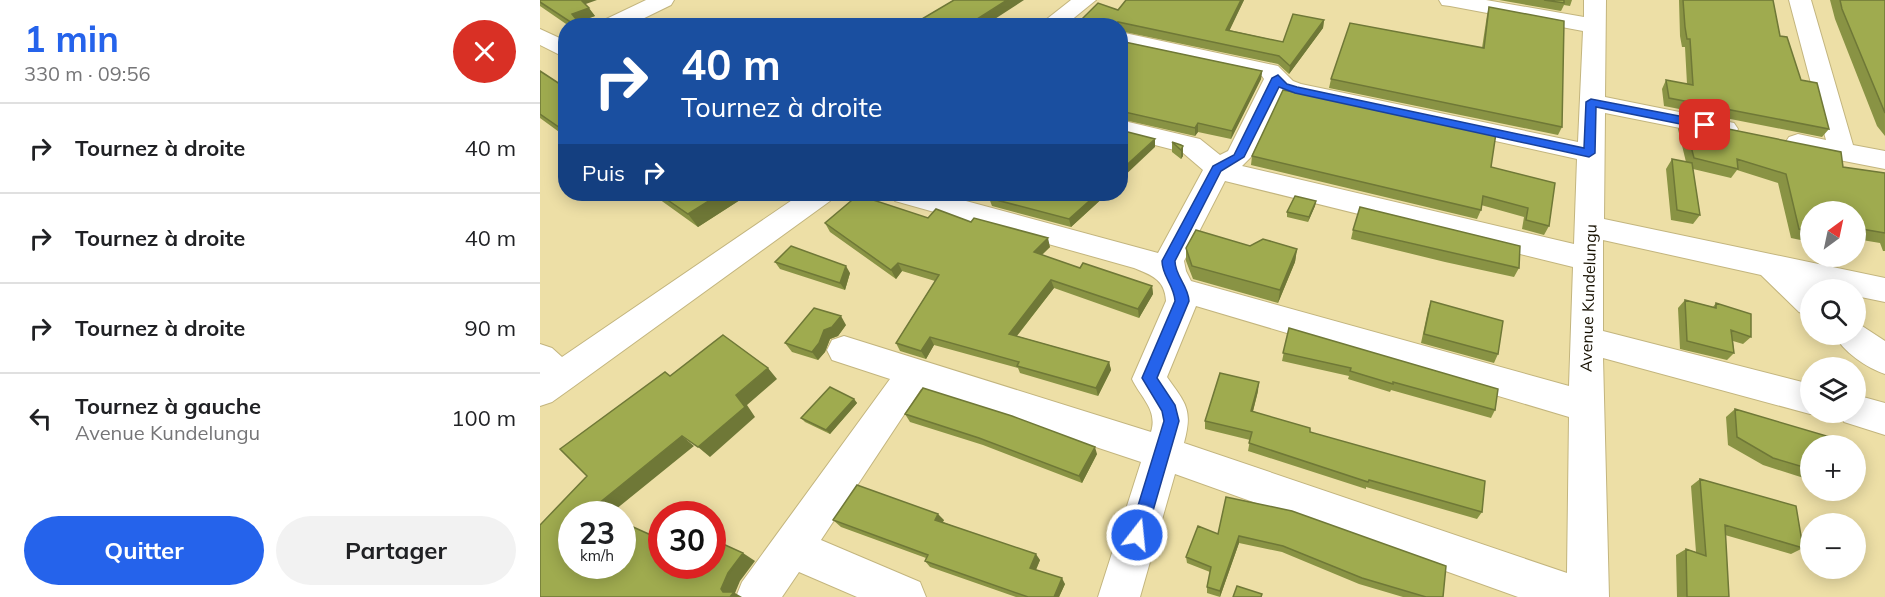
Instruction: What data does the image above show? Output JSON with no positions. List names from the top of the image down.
{
  "streets": {
    "street": ["Avenue Kundelungu"]
  },
  "north": "top right",
  "page": {
    "heading": ["1 min", "330 m · 09:56"],
    "turn": ["40 m", "Tournez à droite"],
    "list": [
      {
        "name": "Tournez à droite",
        "value": "40 m"
      },
      {
        "name": "Tournez à droite",
        "value": "40 m"
      },
      {
        "name": "Tournez à droite",
        "value": "90 m"
      },
      {
        "name": "Tournez à gauche",
        "note": "Avenue Kundelungu",
        "value": "100 m"
      }
    ],
    "then": "Puis",
    "map_buttons": ["+", "−"],
    "speed": "23 km/h",
    "limit": "30",
    "buttons": ["Quitter", "Partager"]
  }
}
